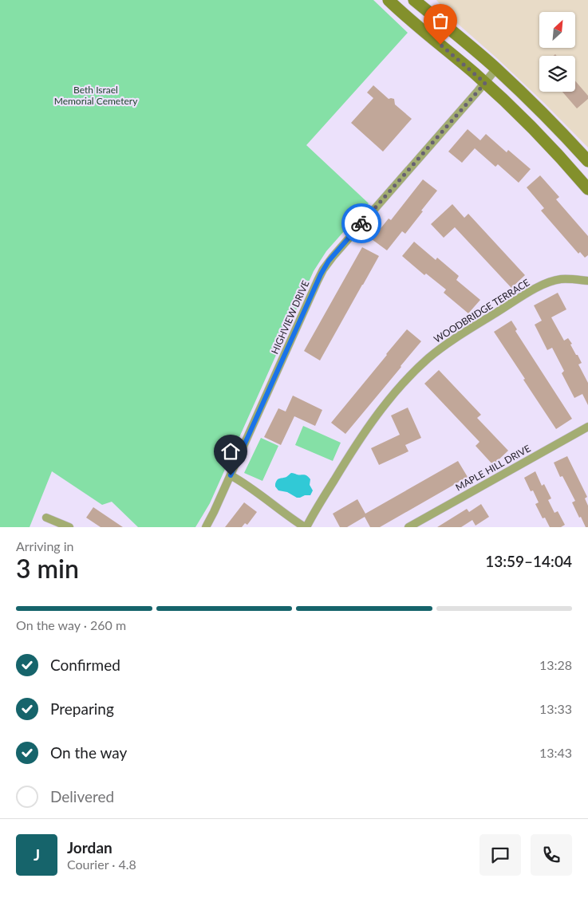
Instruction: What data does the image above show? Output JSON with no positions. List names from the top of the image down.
{
  "streets": {
    "street": ["WOODBRIDGE TERRACE", "HIGHVIEW DRIVE", "MAPLE HILL DRIVE"]
  },
  "parks": ["Beth Israel Memorial Cemetery"],
  "north": "top right",
  "page": {
    "heading": ["3 min", "Arriving in", "13:59–14:04"],
    "panel": ["Jordan", "Courier · 4.8"],
    "bar": "On the way · 260 m",
    "list": [
      ["Confirmed", "13:28"],
      ["Preparing", "13:33"],
      ["On the way", "13:43"],
      "Delivered"
    ],
    "round": "J"
  }
}
